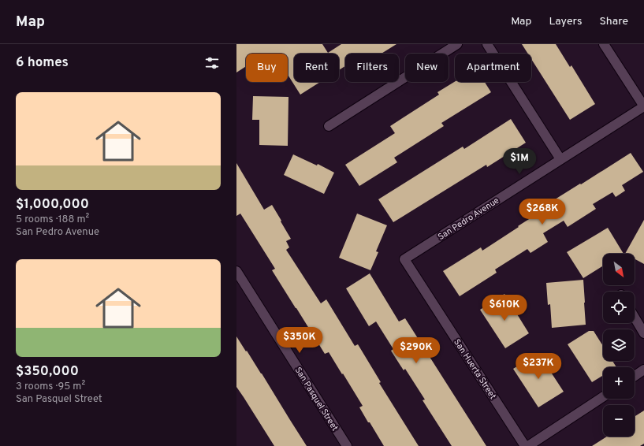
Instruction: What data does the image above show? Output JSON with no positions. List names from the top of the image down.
{
  "streets": {
    "street": ["San Pedro Avenue", "San Huerta Street", "San Pasquel Street"]
  },
  "crossings": [
    ["San Pedro Avenue", "San Huerta Street"]
  ],
  "north": "bottom right",
  "page": {
    "header": "Map",
    "nav": ["Map", "Layers", "Share"],
    "heading": "6 homes",
    "chip": [
      "Buy",
      "Rent",
      "Filters",
      "New",
      "Apartment"
    ],
    "list": [
      {
        "name": "$1,000,000",
        "note": "5 rooms · 188 m² · San Pedro Avenue"
      },
      {
        "name": "$350,000",
        "note": "3 rooms · 95 m² · San Pasquel Street"
      }
    ],
    "price": [
      "$1M",
      "$268K",
      "$610K",
      "$350K",
      "$290K",
      "$237K"
    ],
    "map_buttons": ["+", "−"]
  }
}
